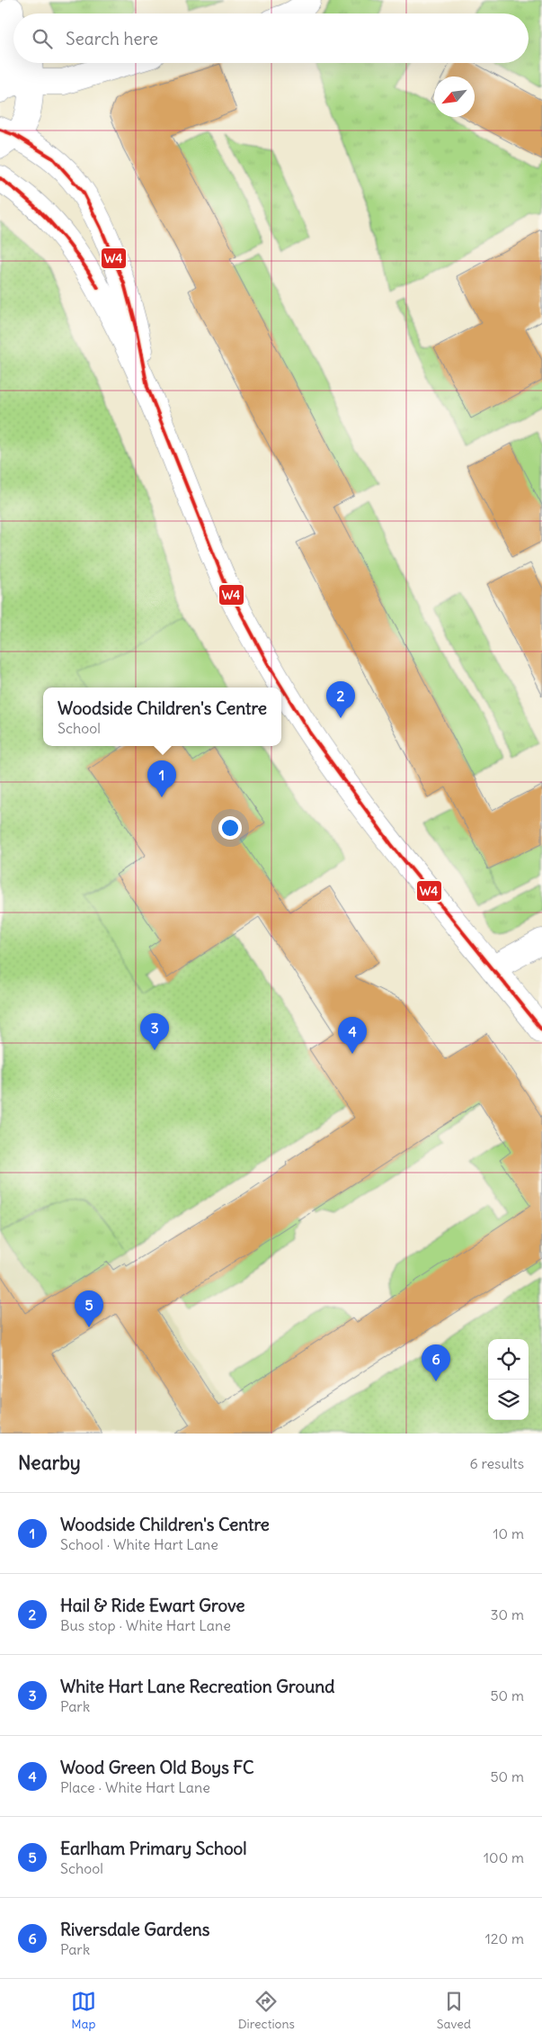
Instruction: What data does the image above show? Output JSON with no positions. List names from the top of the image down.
{
  "lines": ["transit line W4"],
  "north": "bottom left",
  "page": {
    "search": "Search here",
    "pins": [
      "2",
      "1",
      "3",
      "4",
      "5",
      "6"
    ],
    "popup": ["Woodside Children's Centre", "School"],
    "heading": ["Nearby", "6 results"],
    "list": [
      {
        "mark": "1",
        "name": "Woodside Children's Centre",
        "note": "School · White Hart Lane",
        "value": "10 m"
      },
      {
        "mark": "2",
        "name": "Hail & Ride Ewart Grove",
        "note": "Bus stop · White Hart Lane",
        "value": "30 m"
      },
      {
        "mark": "3",
        "name": "White Hart Lane Recreation Ground",
        "note": "Park",
        "value": "50 m"
      },
      {
        "mark": "4",
        "name": "Wood Green Old Boys FC",
        "note": "Place · White Hart Lane",
        "value": "50 m"
      },
      {
        "mark": "5",
        "name": "Earlham Primary School",
        "note": "School",
        "value": "100 m"
      },
      {
        "mark": "6",
        "name": "Riversdale Gardens",
        "note": "Park",
        "value": "120 m"
      }
    ],
    "nav": ["Map", "Directions", "Saved"]
  }
}
